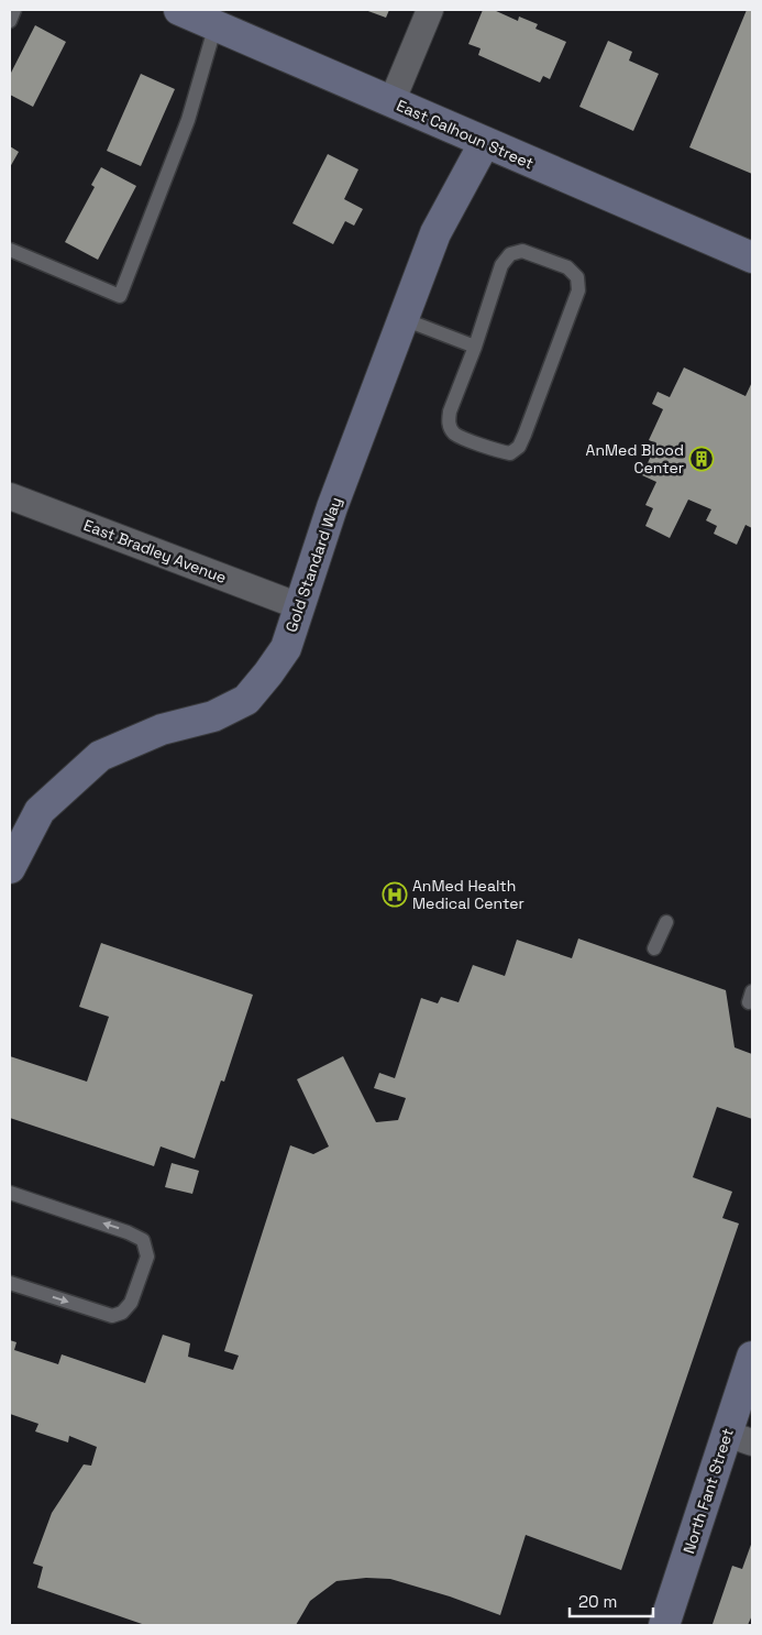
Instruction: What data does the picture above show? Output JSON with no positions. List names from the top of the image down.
{
  "streets": {
    "street": [
      "East Calhoun Street",
      "East Bradley Avenue",
      "Gold Standard Way",
      "North Fant Street"
    ]
  },
  "crossings": [
    ["East Calhoun Street", "Gold Standard Way"],
    ["East Bradley Avenue", "Gold Standard Way"]
  ],
  "places": {
    "building": ["AnMed Blood Center"],
    "hospital": ["AnMed Health Medical Center"]
  },
  "scale_bar": "20 m"
}
